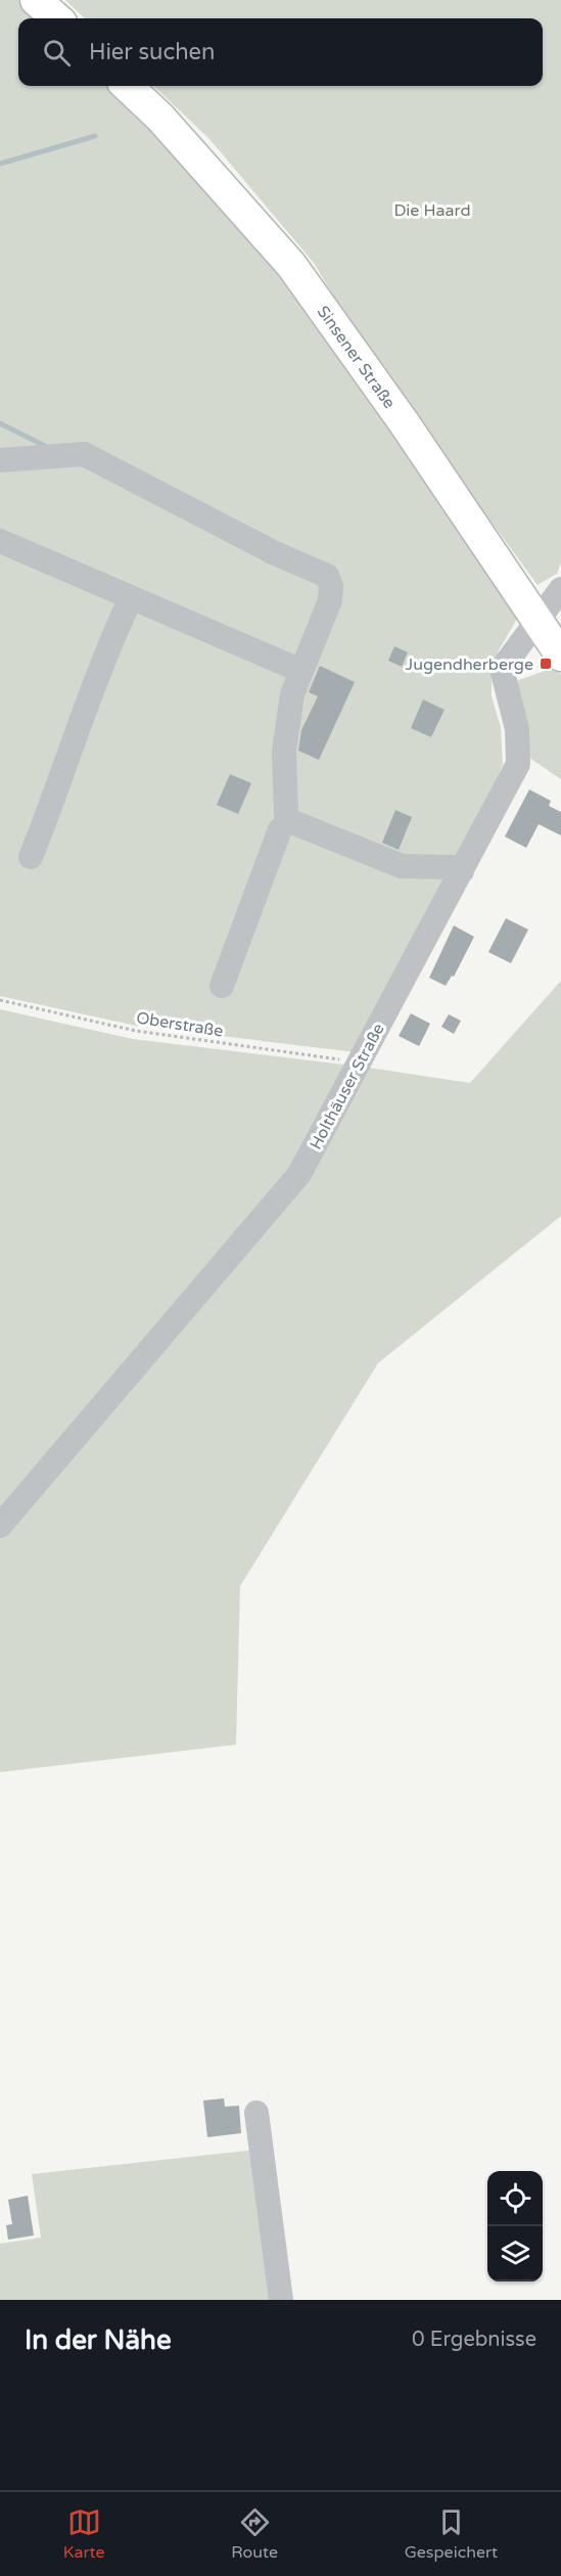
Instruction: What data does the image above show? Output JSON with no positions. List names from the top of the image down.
{
  "streets": {
    "main road": ["Sinsener Straße"],
    "street": ["Holthäuser Straße"],
    "path": ["Oberstraße"]
  },
  "crossings": [
    ["Sinsener Straße", "Holthäuser Straße"],
    ["Oberstraße", "Holthäuser Straße"]
  ],
  "parks": ["Die Haard"],
  "places": {
    "transit": ["Jugendherberge"]
  },
  "page": {
    "search": "Hier suchen",
    "heading": ["In der Nähe", "0 Ergebnisse"],
    "nav": ["Karte", "Route", "Gespeichert"]
  }
}
